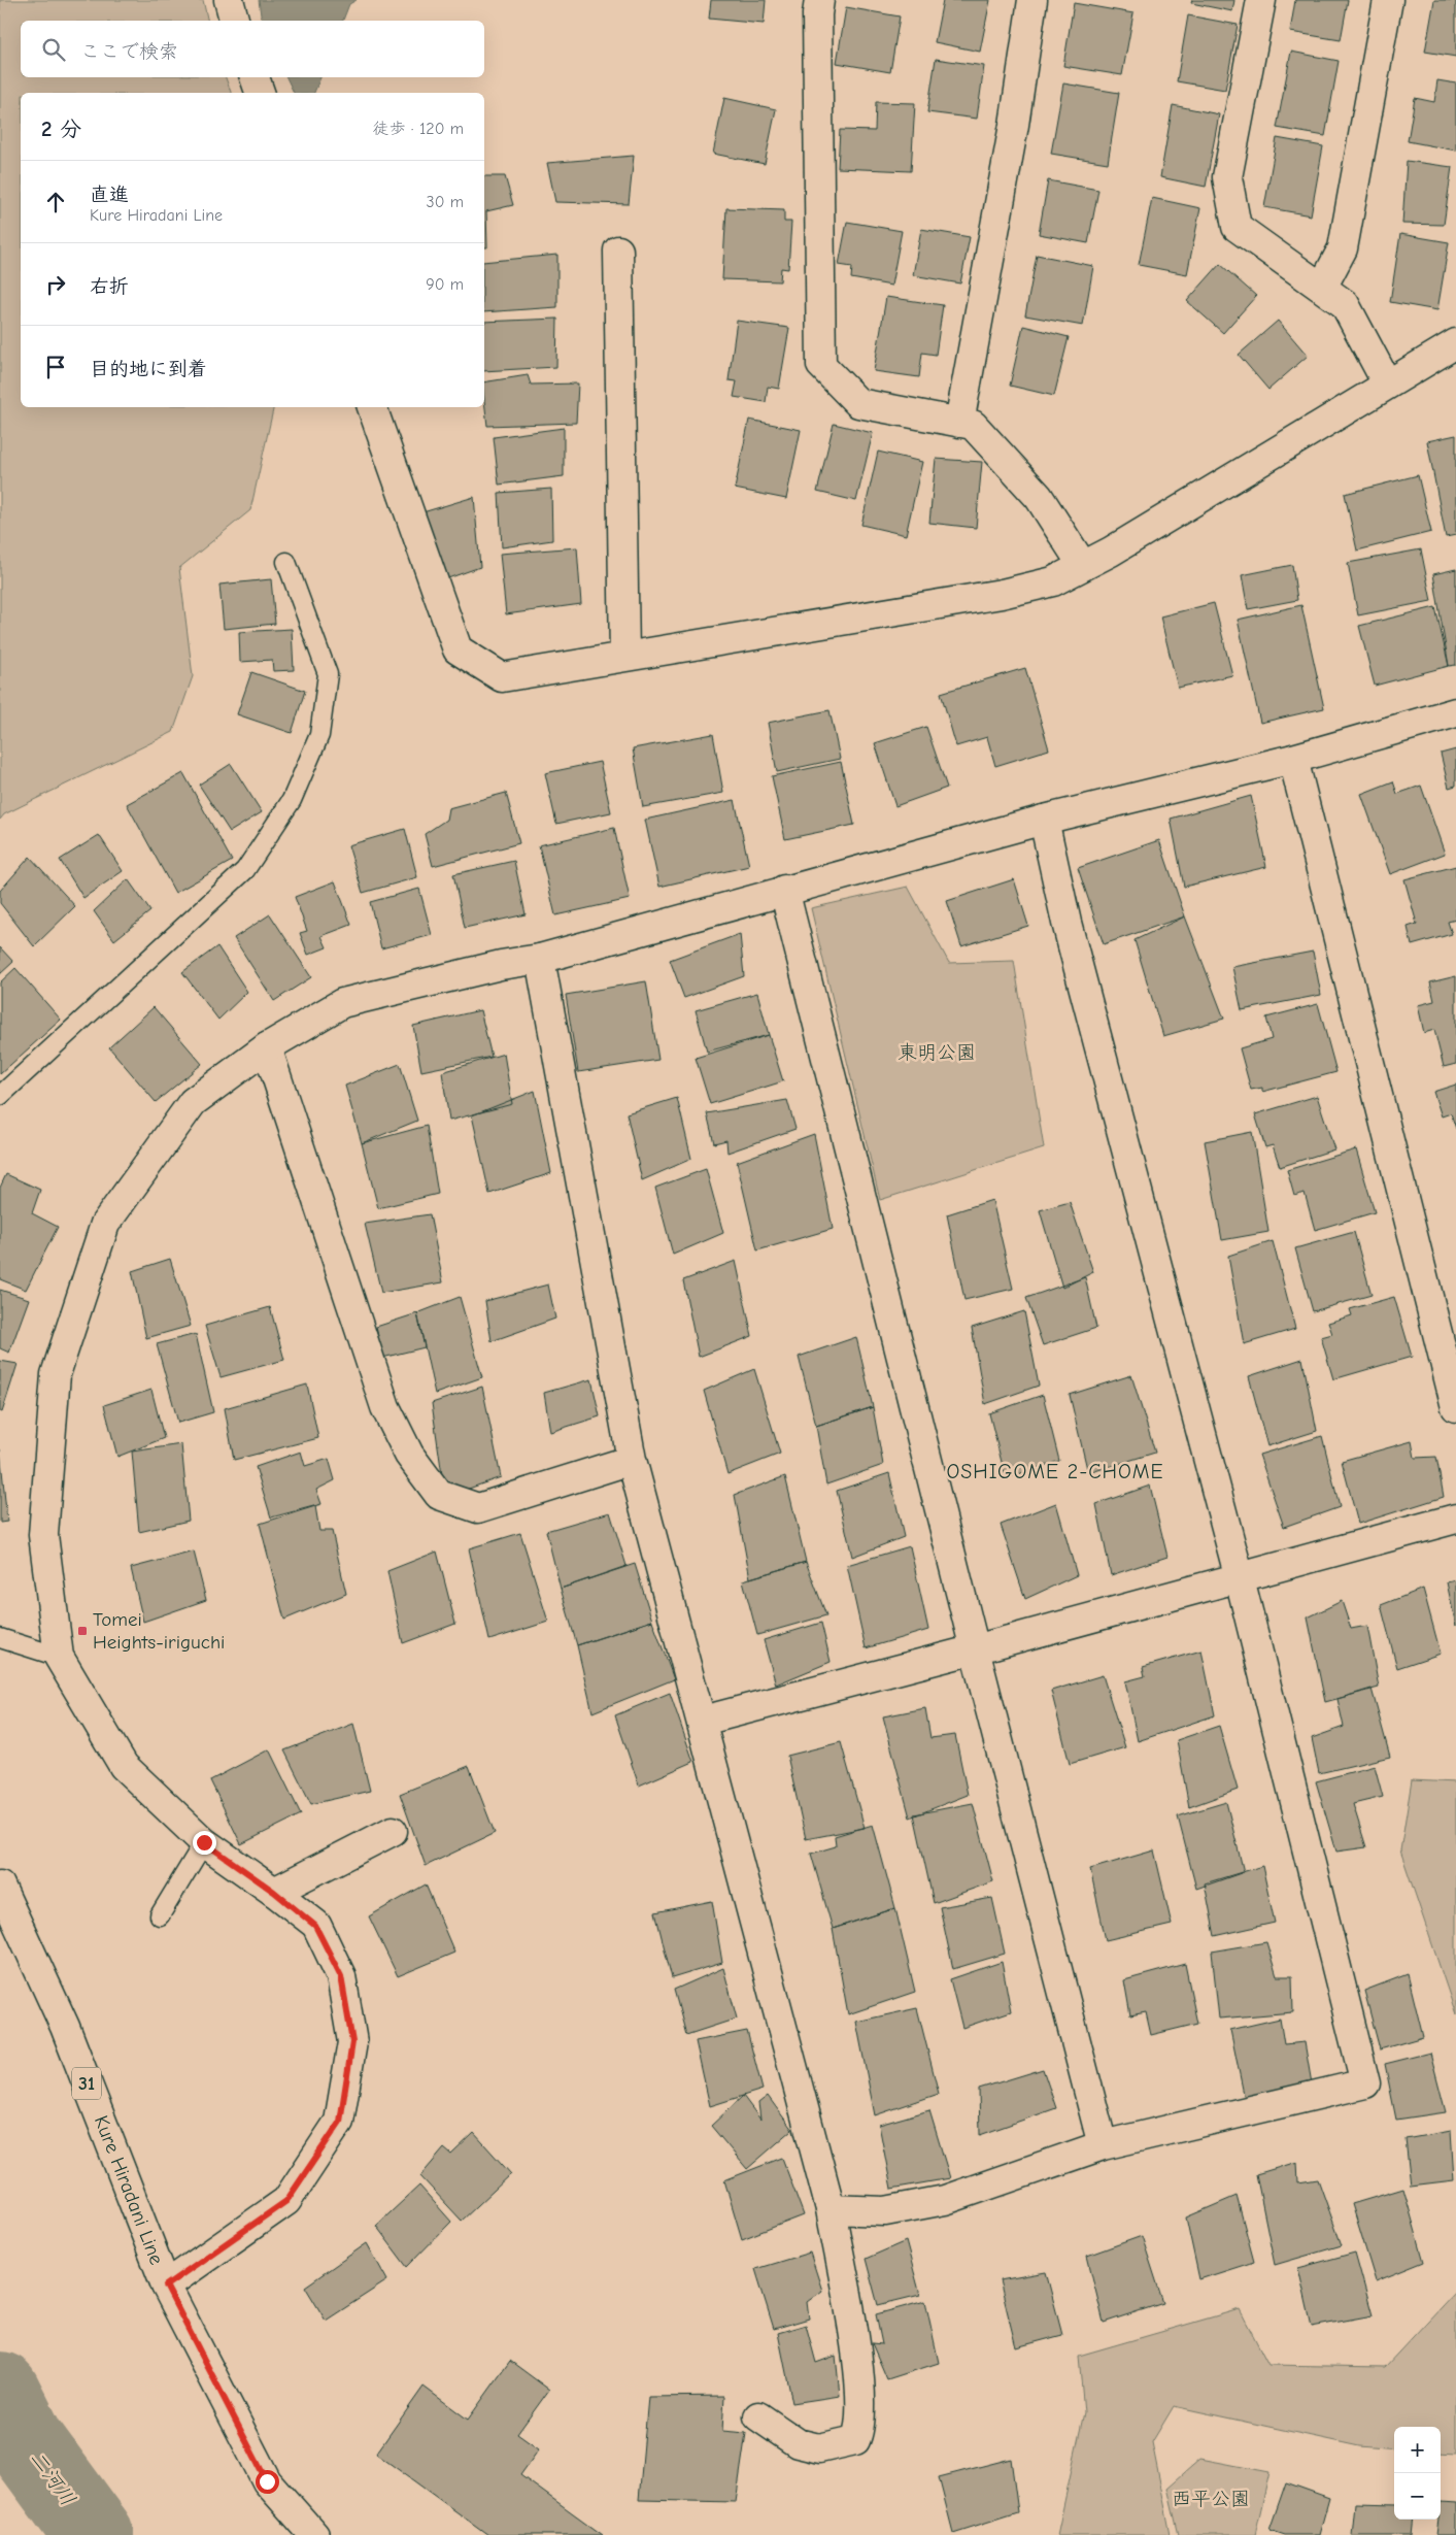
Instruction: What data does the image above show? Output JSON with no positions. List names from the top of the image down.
{
  "streets": {
    "street": ["31", "Kure Hiradani Line"]
  },
  "districts": ["OSHIGOME 2-CHOME"],
  "water": ["二河川"],
  "parks": ["東明公園", "西平公園"],
  "places": {
    "transit": ["Tomei Heights-iriguchi"]
  },
  "page": {
    "search": "ここで検索",
    "heading": ["2 分", "徒歩 · 120 m"],
    "list": [
      ["直進", "Kure Hiradani Line", "30 m"],
      ["右折", "90 m"],
      "目的地に到着"
    ],
    "map_buttons": ["+", "−"]
  }
}
